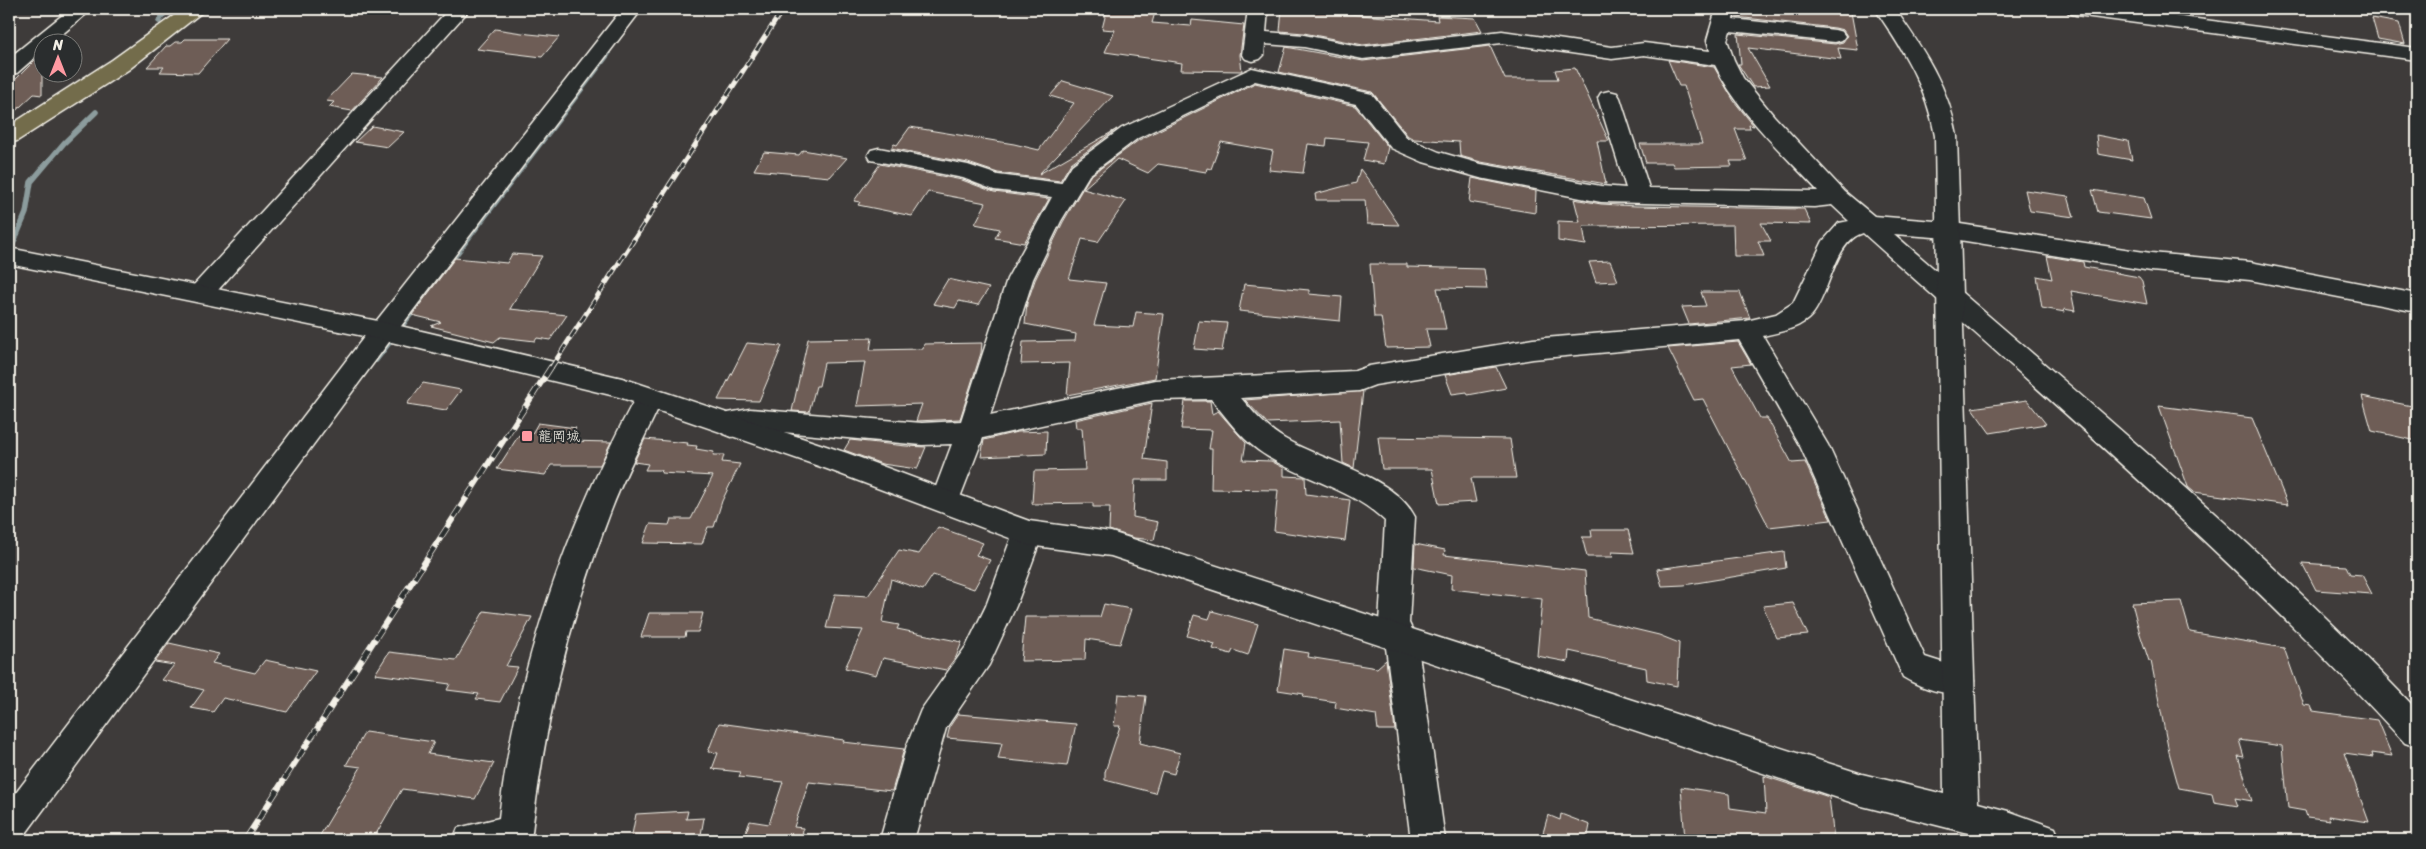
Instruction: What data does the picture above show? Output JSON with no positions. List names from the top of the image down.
{
  "places": {
    "transit": ["龍岡城"]
  },
  "north": "top"
}
